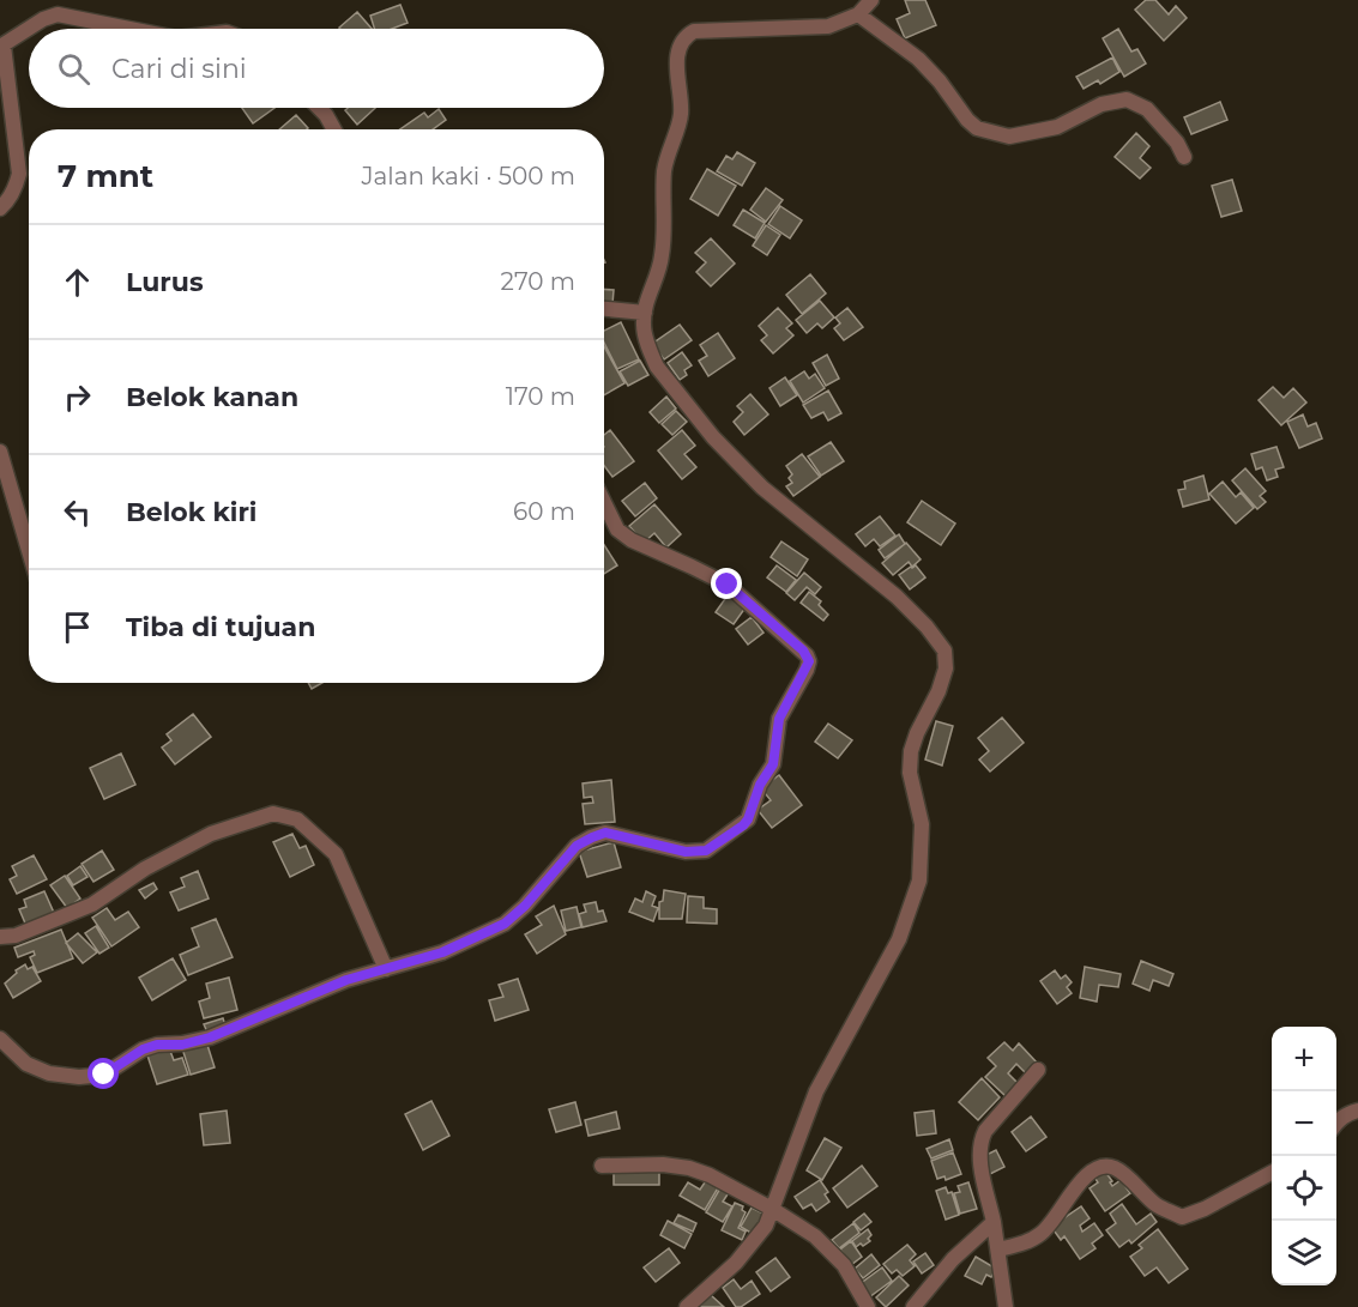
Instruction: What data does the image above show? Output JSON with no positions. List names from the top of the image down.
{
  "page": {
    "search": "Cari di sini",
    "heading": ["7 mnt", "Jalan kaki · 500 m"],
    "list": [
      ["Lurus", "270 m"],
      ["Belok kanan", "170 m"],
      ["Belok kiri", "60 m"],
      "Tiba di tujuan"
    ],
    "map_buttons": ["+", "−"]
  }
}
